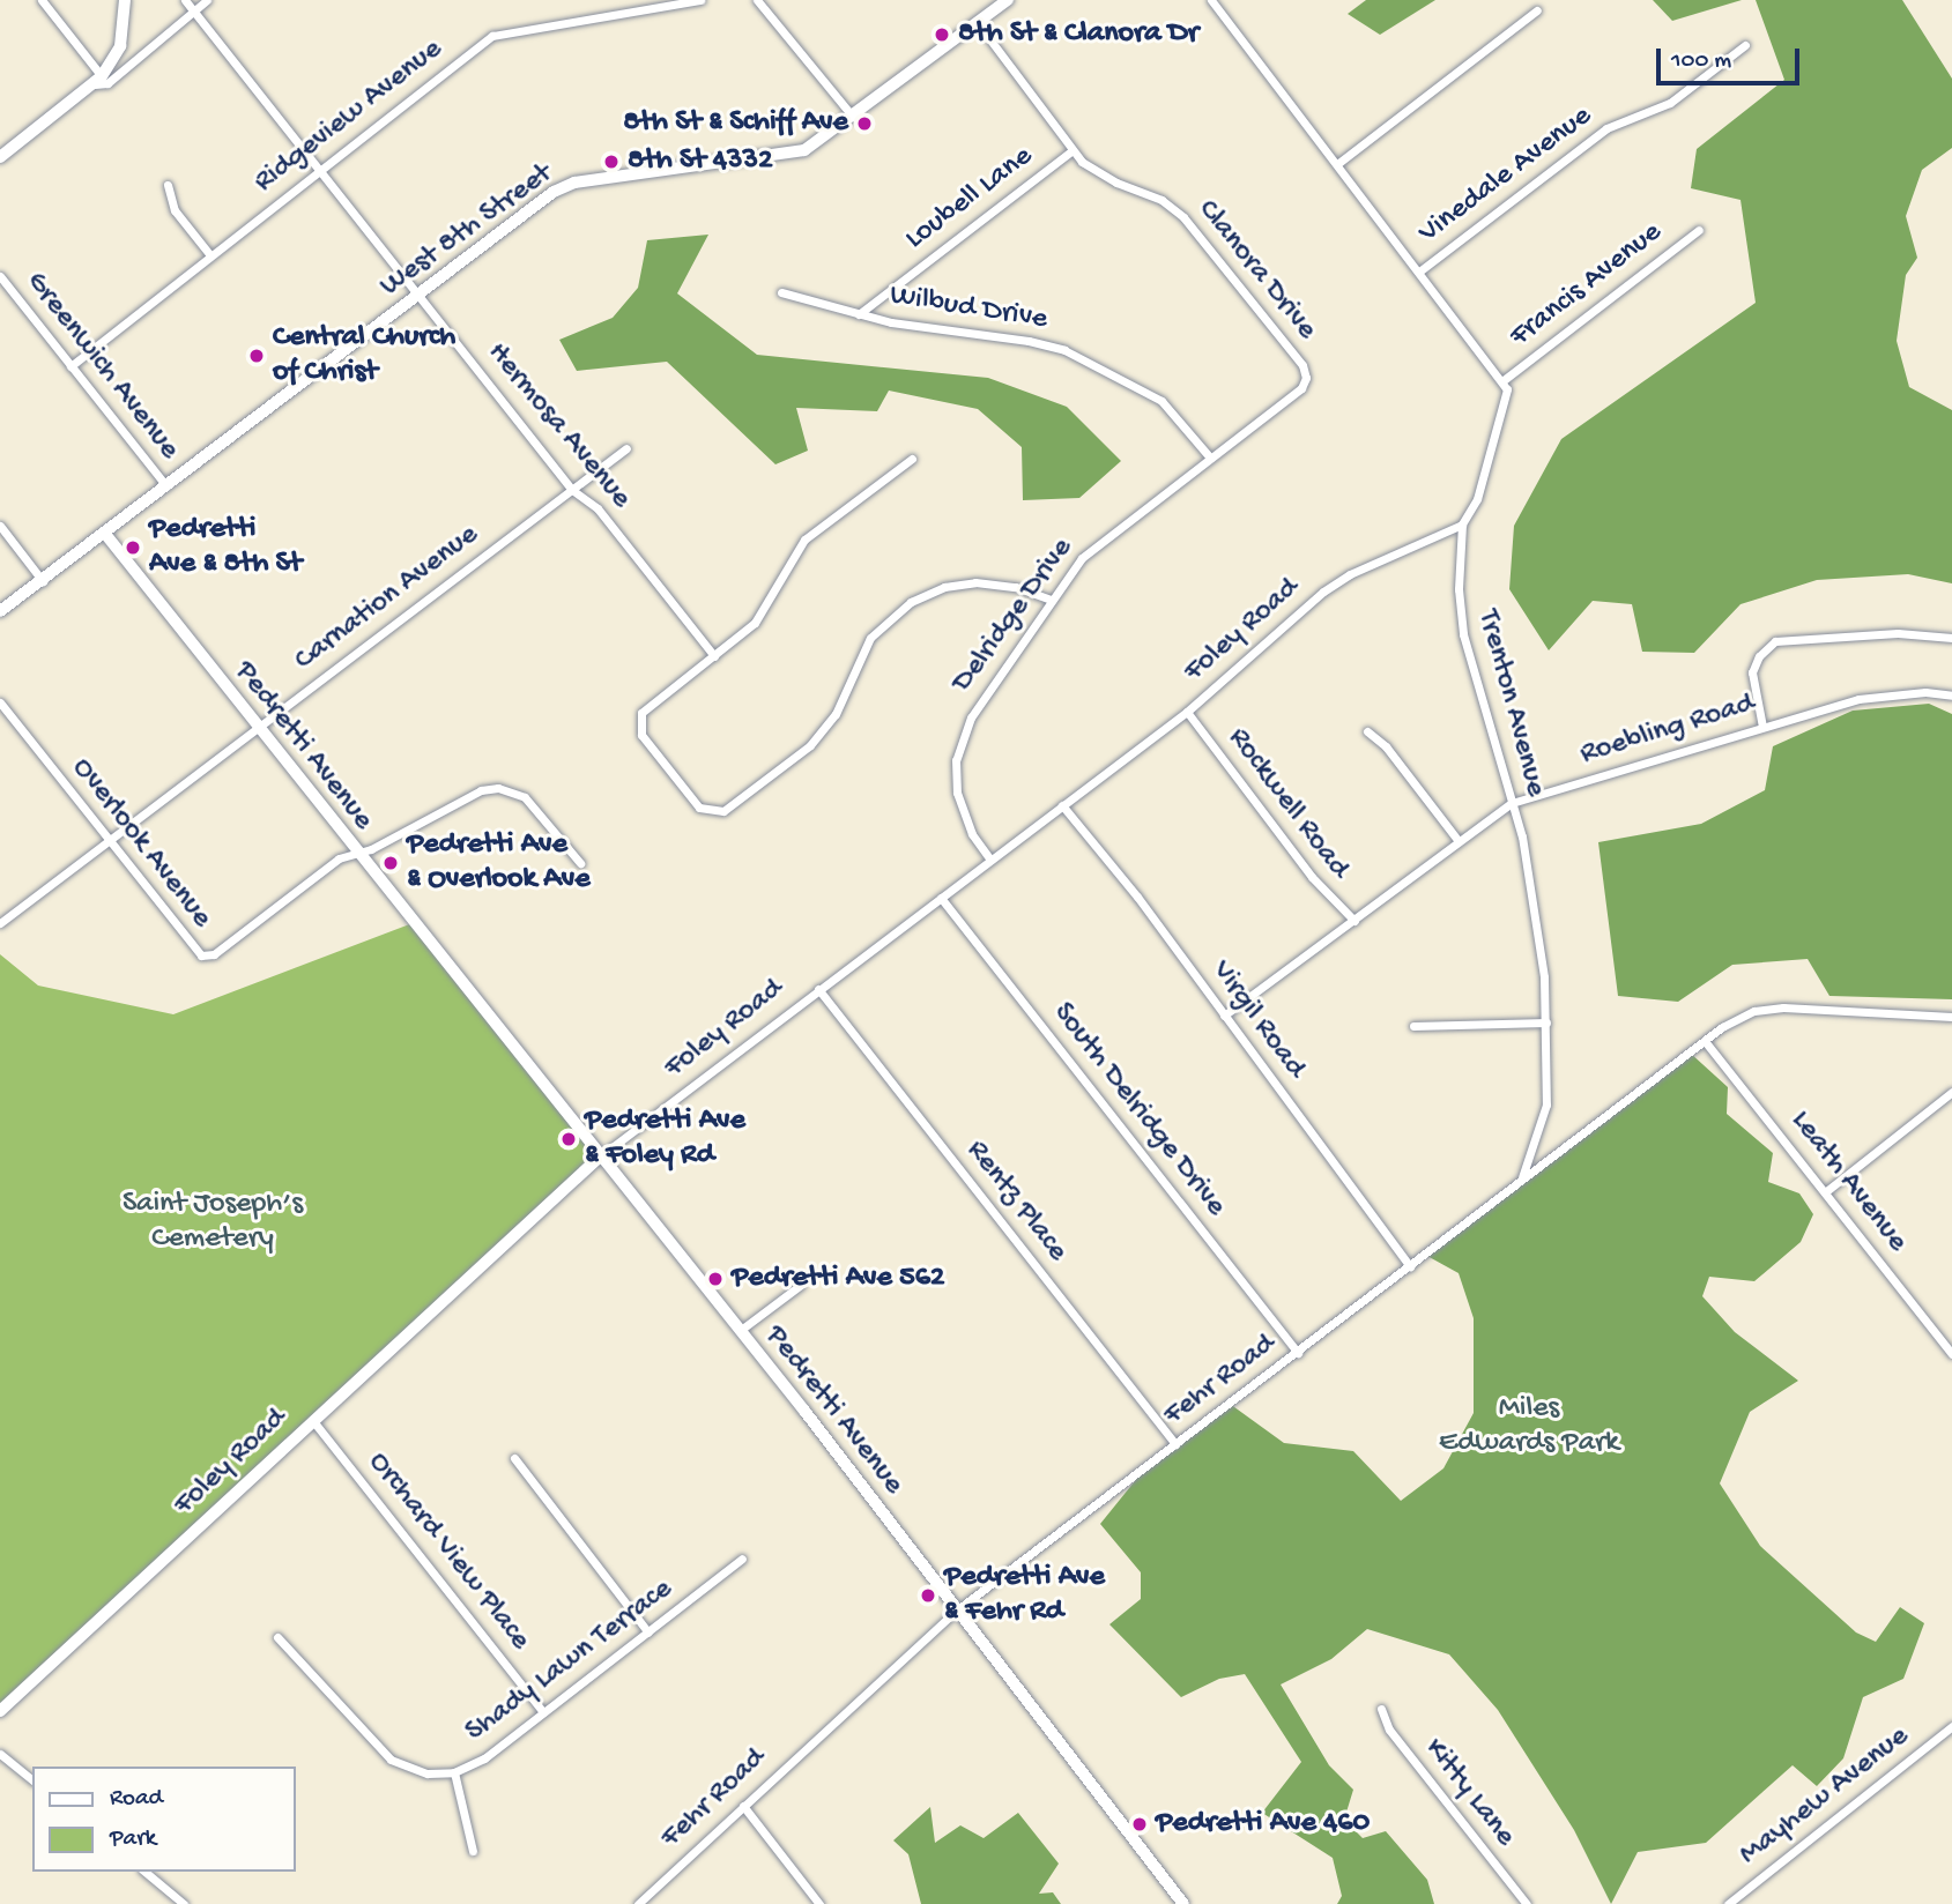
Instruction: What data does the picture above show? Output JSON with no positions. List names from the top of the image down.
{
  "streets": {
    "street": [
      "Ridgeview Avenue",
      "Vinedale Avenue",
      "Loubell Lane",
      "West 8th Street",
      "Clanora Drive",
      "Francis Avenue",
      "Wilbud Drive",
      "Greenwich Avenue",
      "Hermosa Avenue",
      "Carnation Avenue",
      "Delridge Drive",
      "Foley Road",
      "Trenton Avenue",
      "Roebling Road",
      "Pedretti Avenue",
      "Rockwell Road",
      "Overlook Avenue",
      "Virgil Road",
      "South Delridge Drive",
      "Leath Avenue",
      "Rentz Place",
      "Fehr Road",
      "Orchard View Place",
      "Shady Lawn Terrace",
      "Kitty Lane",
      "Mayhew Avenue"
    ]
  },
  "crossings": [
    ["Ridgeview Avenue", "Greenwich Avenue"],
    ["Ridgeview Avenue", "Hermosa Avenue"],
    ["Loubell Lane", "Clanora Drive"],
    ["Loubell Lane", "Wilbud Drive"],
    ["West 8th Street", "Clanora Drive"],
    ["West 8th Street", "Greenwich Avenue"],
    ["West 8th Street", "Hermosa Avenue"],
    ["West 8th Street", "Pedretti Avenue"],
    ["Clanora Drive", "Delridge Drive"],
    ["Francis Avenue", "Trenton Avenue"],
    ["Wilbud Drive", "Delridge Drive"],
    ["Hermosa Avenue", "Carnation Avenue"],
    ["Carnation Avenue", "Pedretti Avenue"],
    ["Carnation Avenue", "Overlook Avenue"],
    ["Delridge Drive", "Foley Road"],
    ["Foley Road", "Trenton Avenue"],
    ["Foley Road", "Pedretti Avenue"],
    ["Foley Road", "Rockwell Road"],
    ["Foley Road", "Virgil Road"],
    ["Foley Road", "South Delridge Drive"],
    ["Foley Road", "Rentz Place"],
    ["Foley Road", "Orchard View Place"],
    ["Trenton Avenue", "Roebling Road"],
    ["Trenton Avenue", "Fehr Road"],
    ["Roebling Road", "Rockwell Road"],
    ["Roebling Road", "Virgil Road"],
    ["Pedretti Avenue", "Overlook Avenue"],
    ["Pedretti Avenue", "Fehr Road"],
    ["Virgil Road", "Fehr Road"],
    ["South Delridge Drive", "Fehr Road"],
    ["Leath Avenue", "Fehr Road"],
    ["Rentz Place", "Fehr Road"],
    ["Orchard View Place", "Shady Lawn Terrace"]
  ],
  "parks": ["Saint Joseph’s Cemetery", "Miles Edwards Park"],
  "places": [
    "8th St & Clanora Dr",
    "8th St & Schiff Ave",
    "8th St 4332",
    "Central Church of Christ",
    "Pedretti Ave & 8th St",
    "Pedretti Ave & Overlook Ave",
    "Pedretti Ave & Foley Rd",
    "Pedretti Ave 562",
    "Pedretti Ave & Fehr Rd",
    "Pedretti Ave 460"
  ],
  "legend": ["Road", "Park"],
  "scale_bar": "100 m"
}
